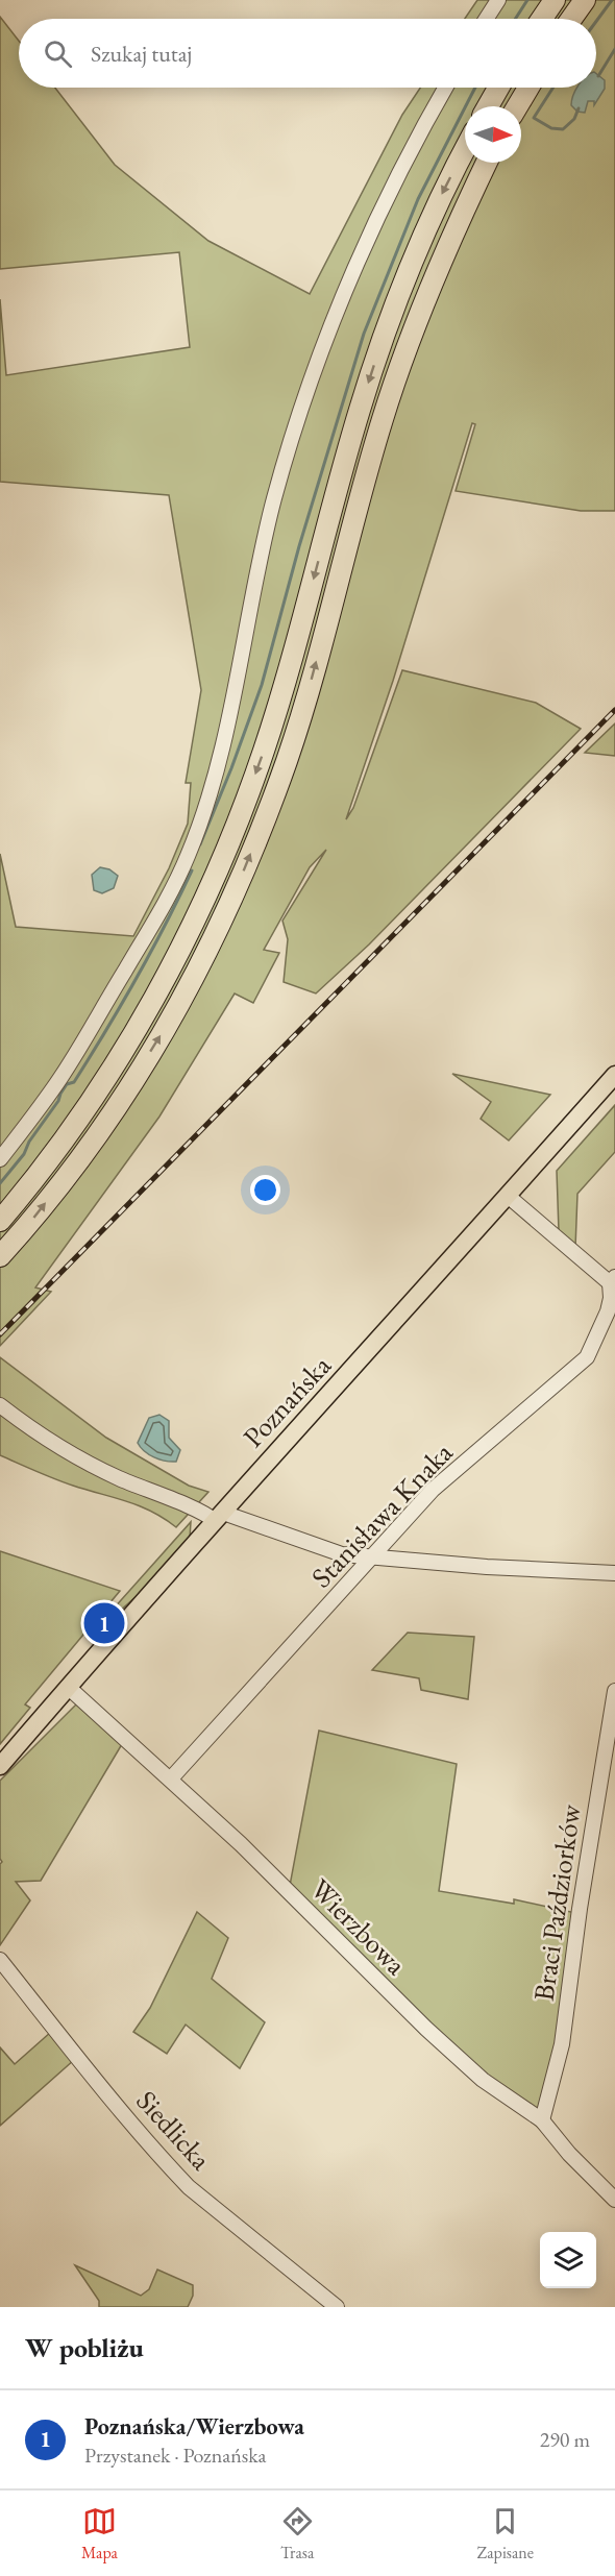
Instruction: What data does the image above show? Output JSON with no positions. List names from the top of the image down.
{
  "streets": {
    "main road": ["Poznańska"],
    "street": [
      "Stanisława Knaka",
      "Braci Paździorków",
      "Wierzbowa",
      "Siedlicka"
    ]
  },
  "crossings": [
    ["Poznańska", "Wierzbowa"],
    ["Stanisława Knaka", "Wierzbowa"],
    ["Braci Paździorków", "Wierzbowa"]
  ],
  "north": "right",
  "page": {
    "search": "Szukaj tutaj",
    "pins": "1",
    "heading": "W pobliżu",
    "list": [
      {
        "mark": "1",
        "name": "Poznańska/Wierzbowa",
        "note": "Przystanek · Poznańska",
        "value": "290 m"
      }
    ],
    "nav": ["Mapa", "Trasa", "Zapisane"]
  }
}
